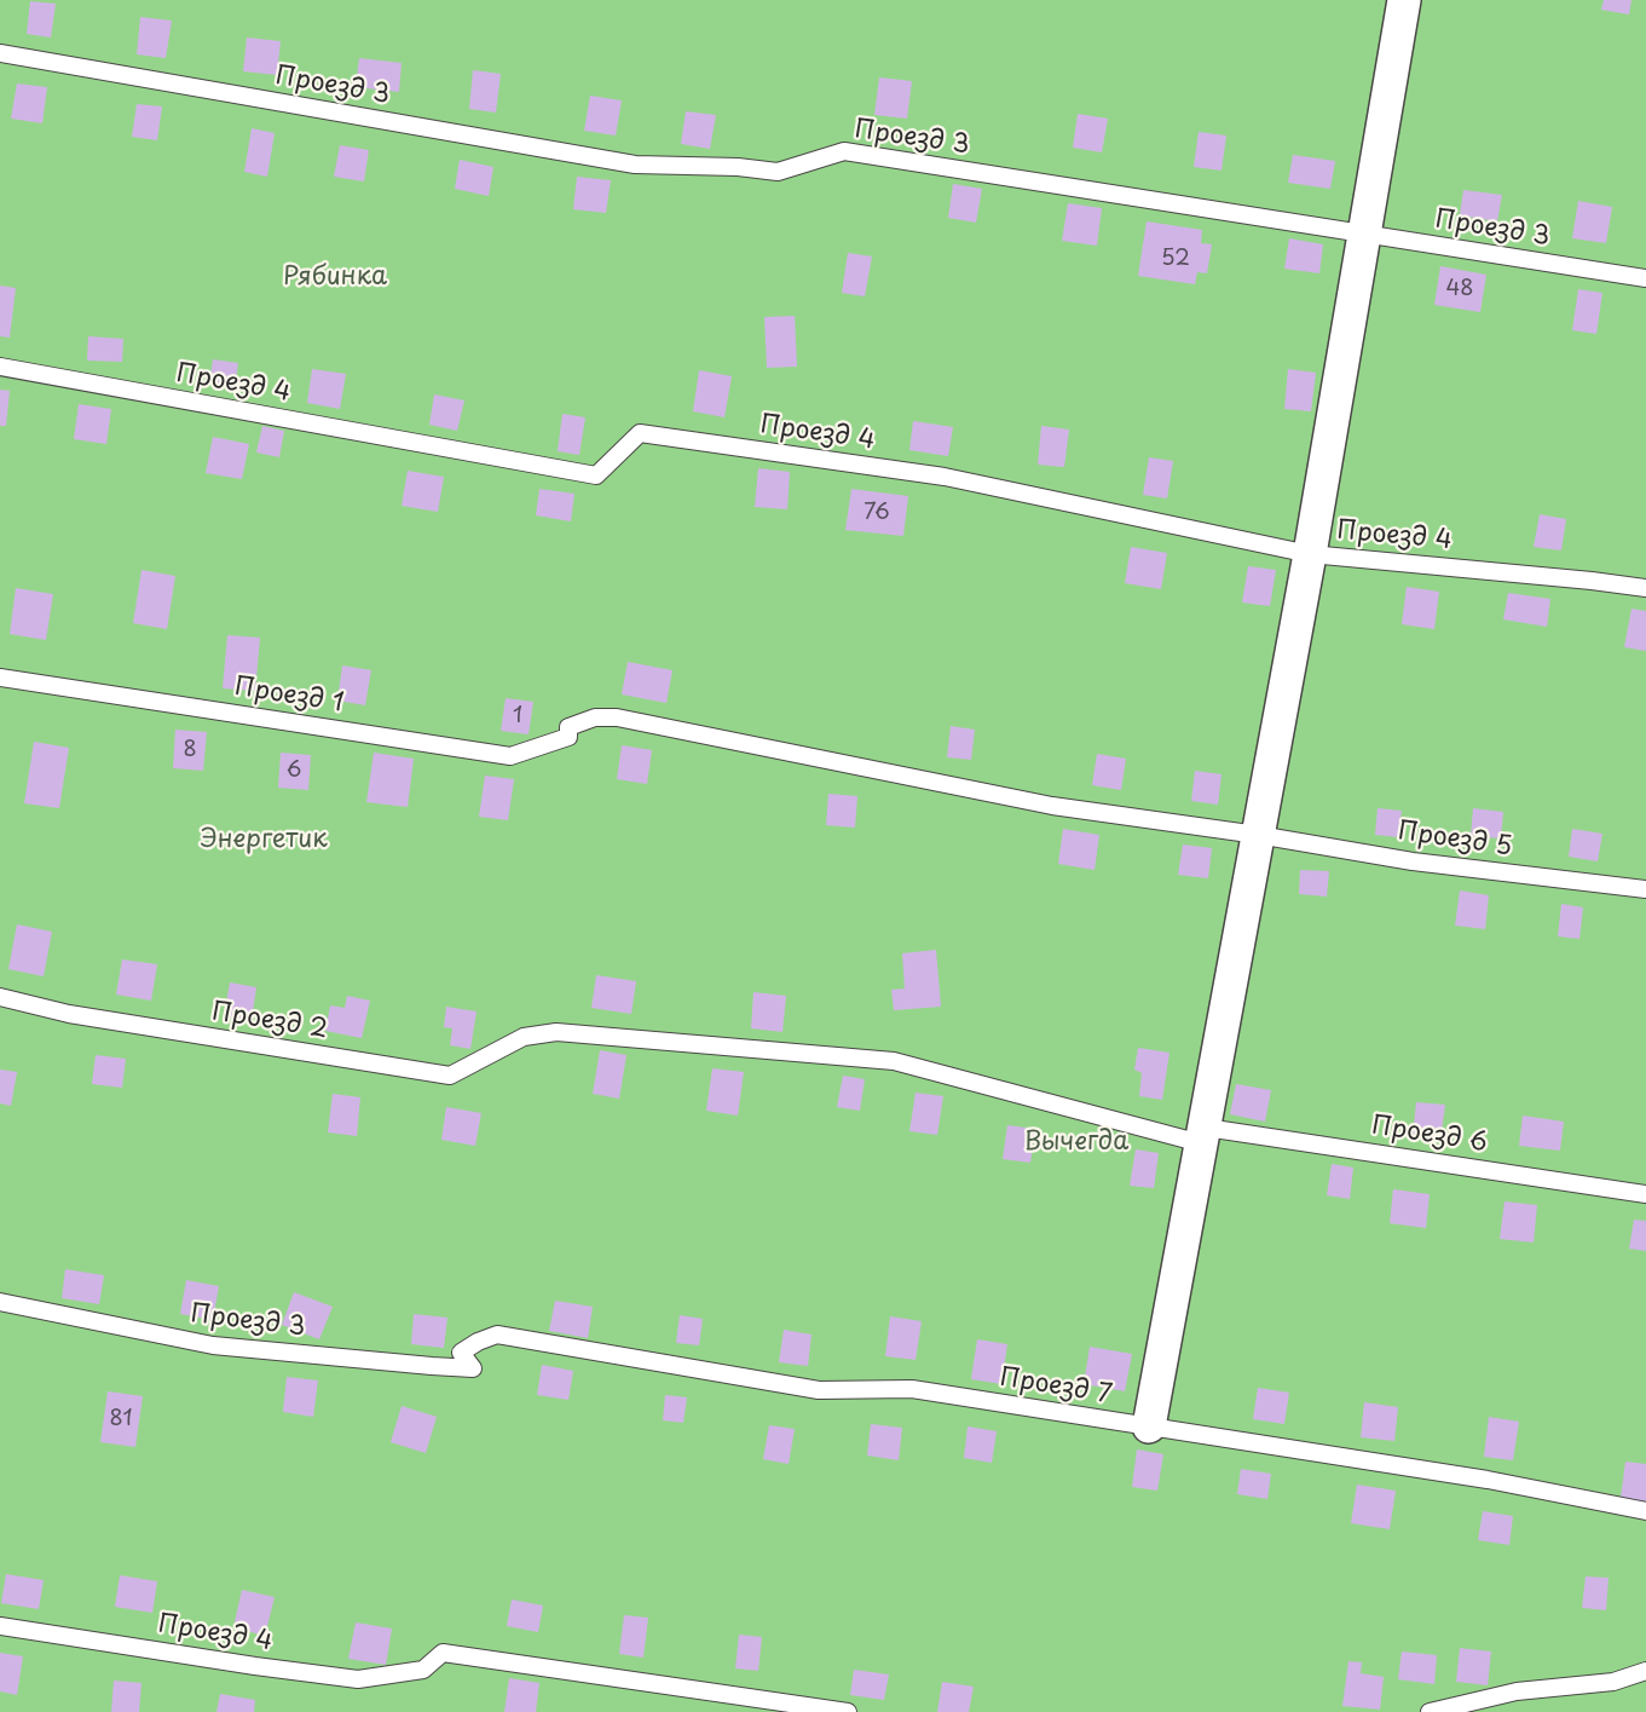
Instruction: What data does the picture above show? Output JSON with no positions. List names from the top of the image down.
{
  "streets": {
    "lane": [
      "Проезд 3",
      "Проезд 4",
      "Проезд 1",
      "Проезд 5",
      "Проезд 2",
      "Проезд 6",
      "Проезд 7"
    ]
  },
  "crossings": [
    ["Проезд 3", "Проезд 7"],
    ["Проезд 1", "Проезд 5"],
    ["Проезд 2", "Проезд 6"]
  ],
  "parks": ["Рябинка", "Энергетик", "Вычегда"],
  "house_numbers": [
    "52",
    "48",
    "76",
    "1",
    "8",
    "6",
    "81"
  ]
}
